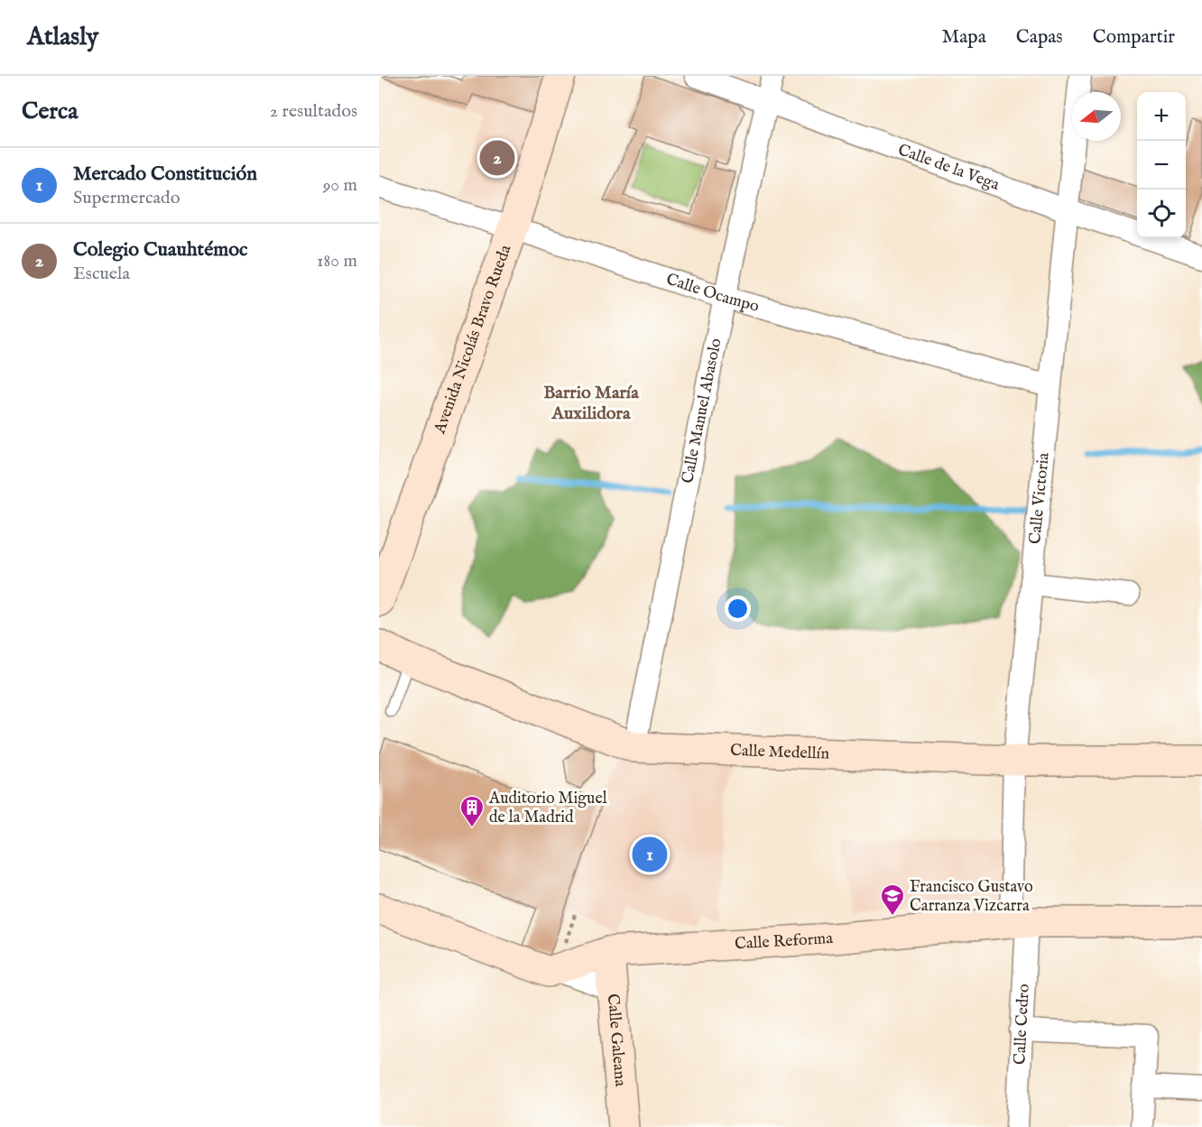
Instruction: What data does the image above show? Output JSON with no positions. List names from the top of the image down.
{
  "streets": {
    "street": [
      "Calle de la Vega",
      "Calle Ocampo",
      "Avenida Nicolás Bravo Rueda",
      "Calle Manuel Abasolo",
      "Calle Victoria",
      "Calle Medellín",
      "Calle Reforma",
      "Calle Cedro",
      "Calle Galeana"
    ]
  },
  "crossings": [
    ["Calle de la Vega", "Calle Manuel Abasolo"],
    ["Calle de la Vega", "Calle Victoria"],
    ["Calle Ocampo", "Avenida Nicolás Bravo Rueda"],
    ["Calle Ocampo", "Calle Manuel Abasolo"],
    ["Calle Ocampo", "Calle Victoria"],
    ["Calle Manuel Abasolo", "Calle Medellín"],
    ["Calle Victoria", "Calle Medellín"],
    ["Calle Victoria", "Calle Reforma"],
    ["Calle Victoria", "Calle Cedro"],
    ["Calle Reforma", "Calle Cedro"],
    ["Calle Reforma", "Calle Galeana"]
  ],
  "districts": ["Barrio María Auxilidora"],
  "places": {
    "building": ["Auditorio Miguel de la Madrid"],
    "school or university": ["Francisco Gustavo Carranza Vizcarra"]
  },
  "north": "left",
  "page": {
    "header": "Atlasly",
    "nav": ["Mapa", "Capas", "Compartir"],
    "heading": ["Cerca", "2 resultados"],
    "map_buttons": ["+", "−"],
    "pins": ["2", "1"],
    "list": [
      {
        "mark": "1",
        "name": "Mercado Constitución",
        "note": "Supermercado",
        "value": "90 m"
      },
      {
        "mark": "2",
        "name": "Colegio Cuauhtémoc",
        "note": "Escuela",
        "value": "180 m"
      }
    ]
  }
}
